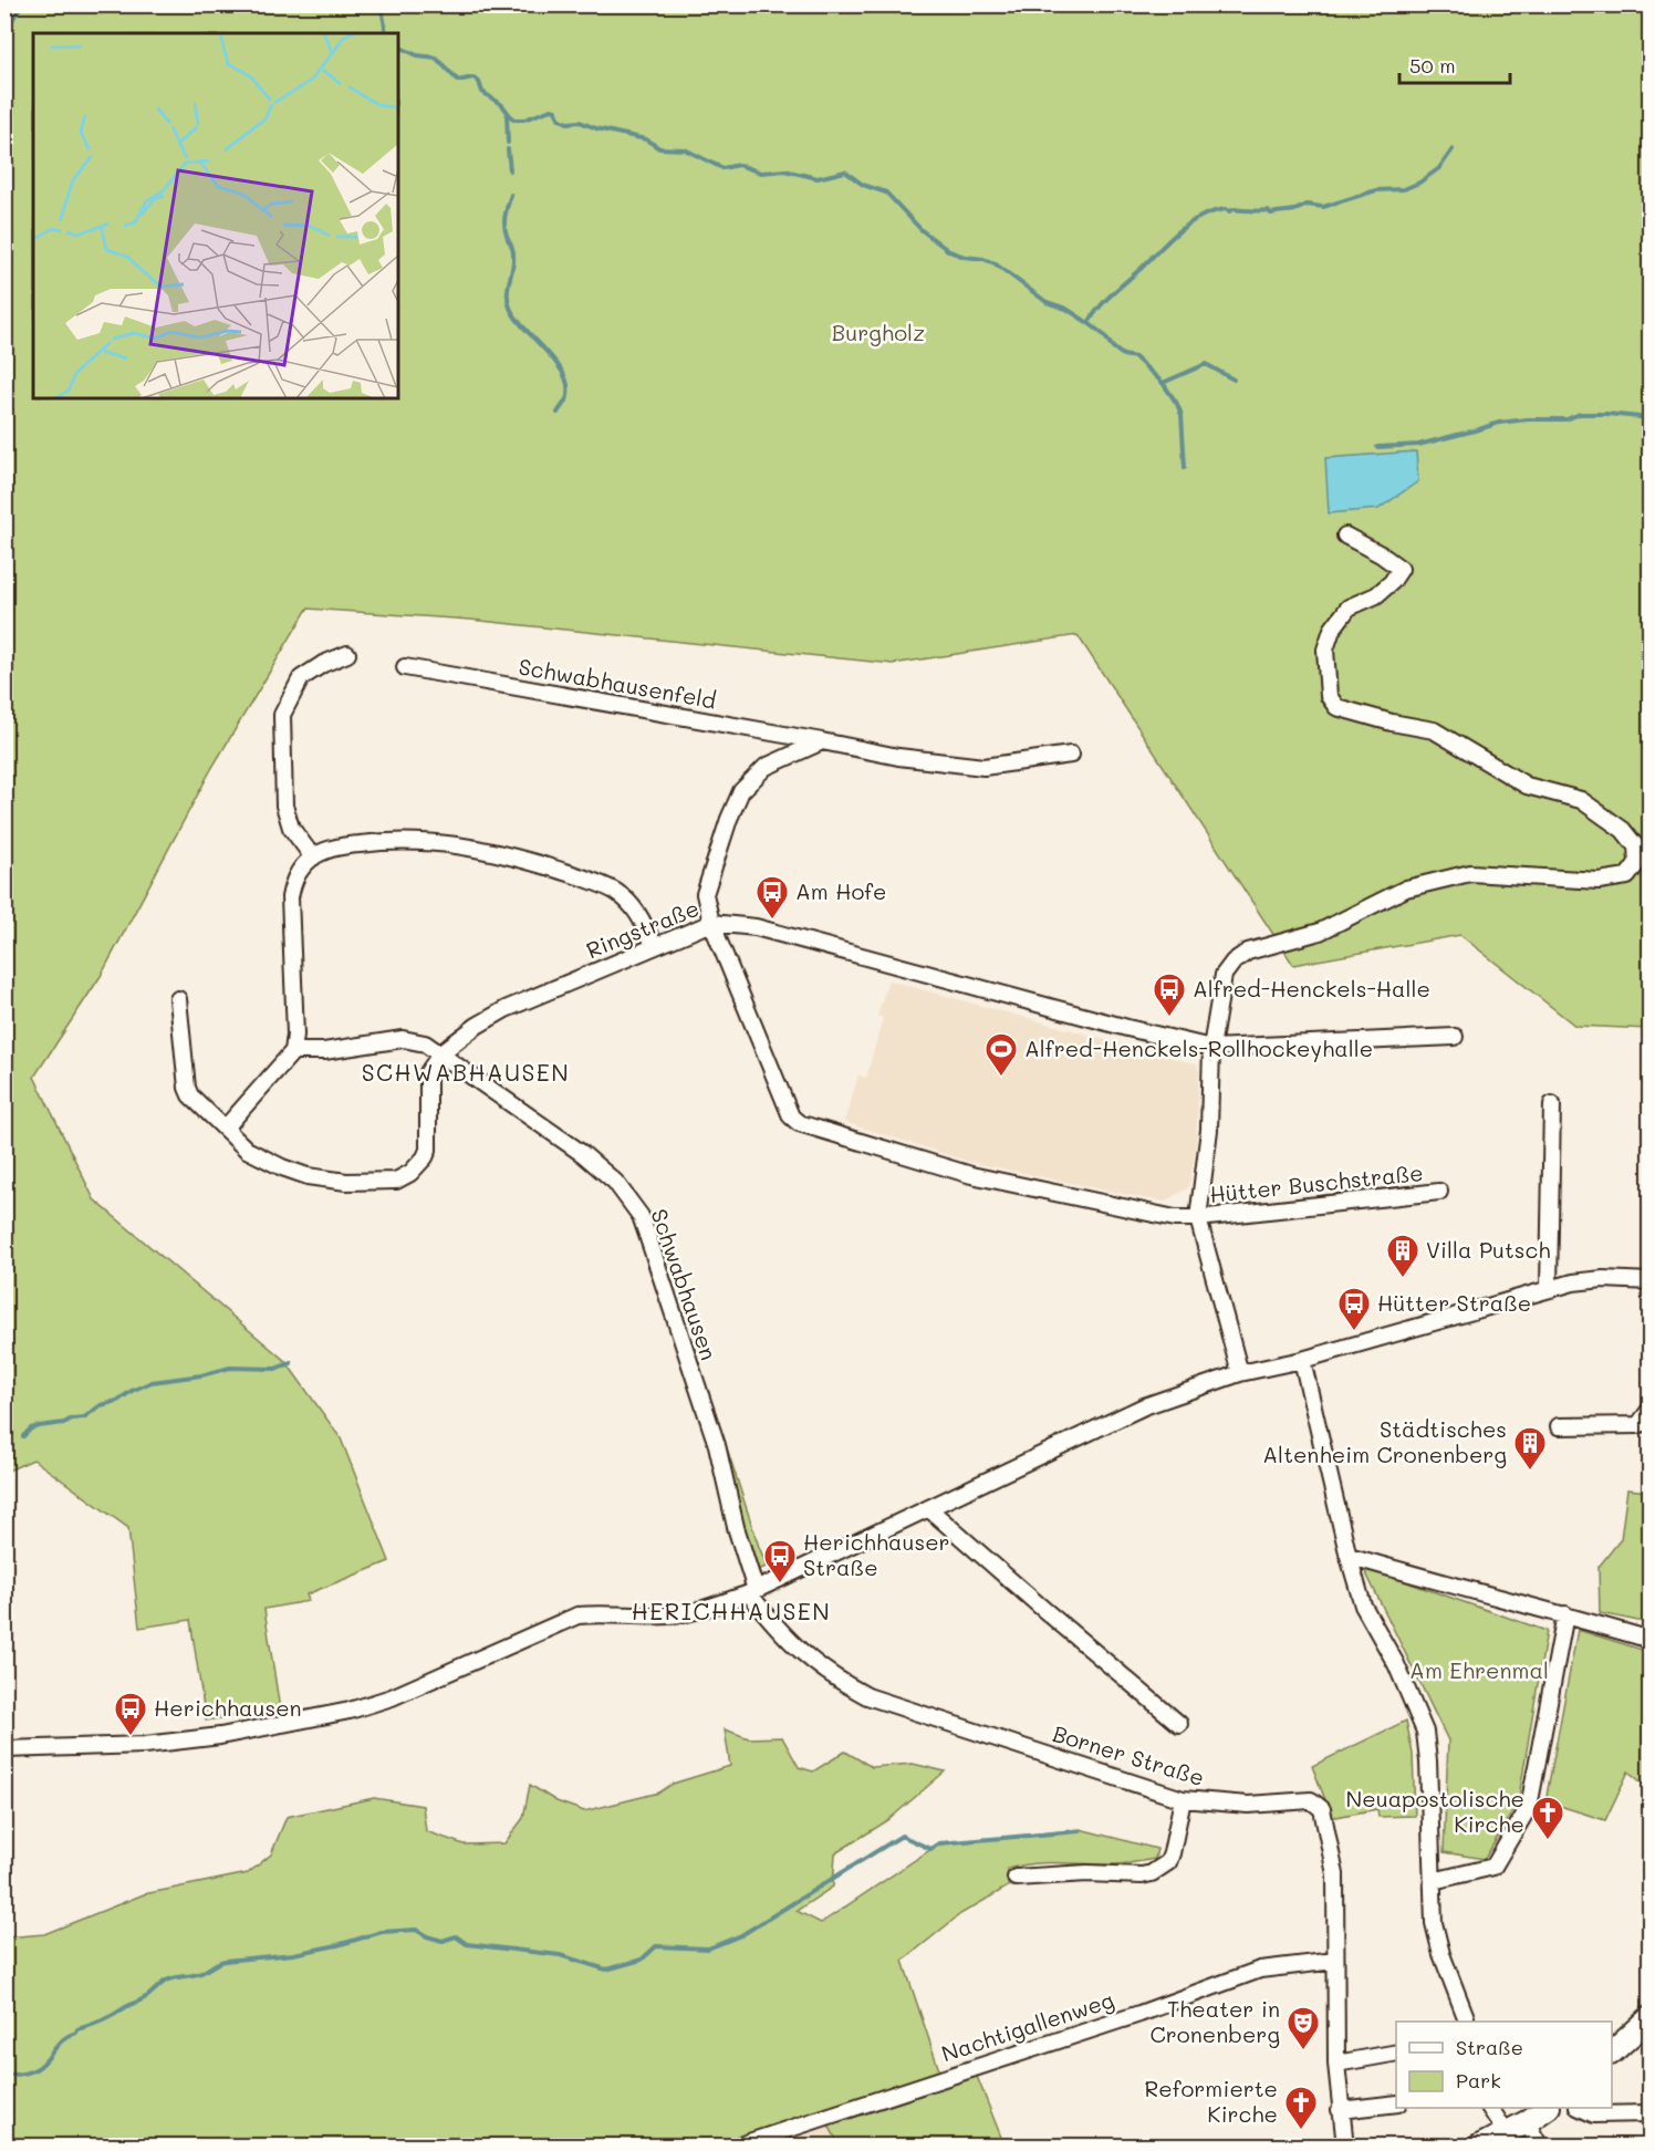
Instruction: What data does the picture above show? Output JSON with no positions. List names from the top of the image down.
{
  "streets": {
    "street": [
      "Schwabhausenfeld",
      "Ringstraße",
      "Hütter Buschstraße",
      "Schwabhausen",
      "Borner Straße",
      "Nachtigallenweg"
    ]
  },
  "crossings": [
    ["Ringstraße", "Hütter Buschstraße"],
    ["Ringstraße", "Schwabhausen"],
    ["Schwabhausen", "Borner Straße"],
    ["Borner Straße", "Nachtigallenweg"]
  ],
  "districts": ["SCHWABHAUSEN", "HERICHHAUSEN"],
  "parks": ["Burgholz", "Am Ehrenmal"],
  "places": {
    "bus stop": [
      "Am Hofe",
      "Alfred-Henckels-Halle",
      "Hütter Straße",
      "Herichhauser Straße",
      "Herichhausen"
    ],
    "sports": ["Alfred-Henckels-Rollhockeyhalle"],
    "building": ["Villa Putsch", "Städtisches Altenheim Cronenberg"],
    "church": ["Neuapostolische Kirche", "Reformierte Kirche"],
    "theatre": ["Theater in Cronenberg"]
  },
  "legend": ["Straße", "Park"],
  "scale_bar": "50 m"
}
